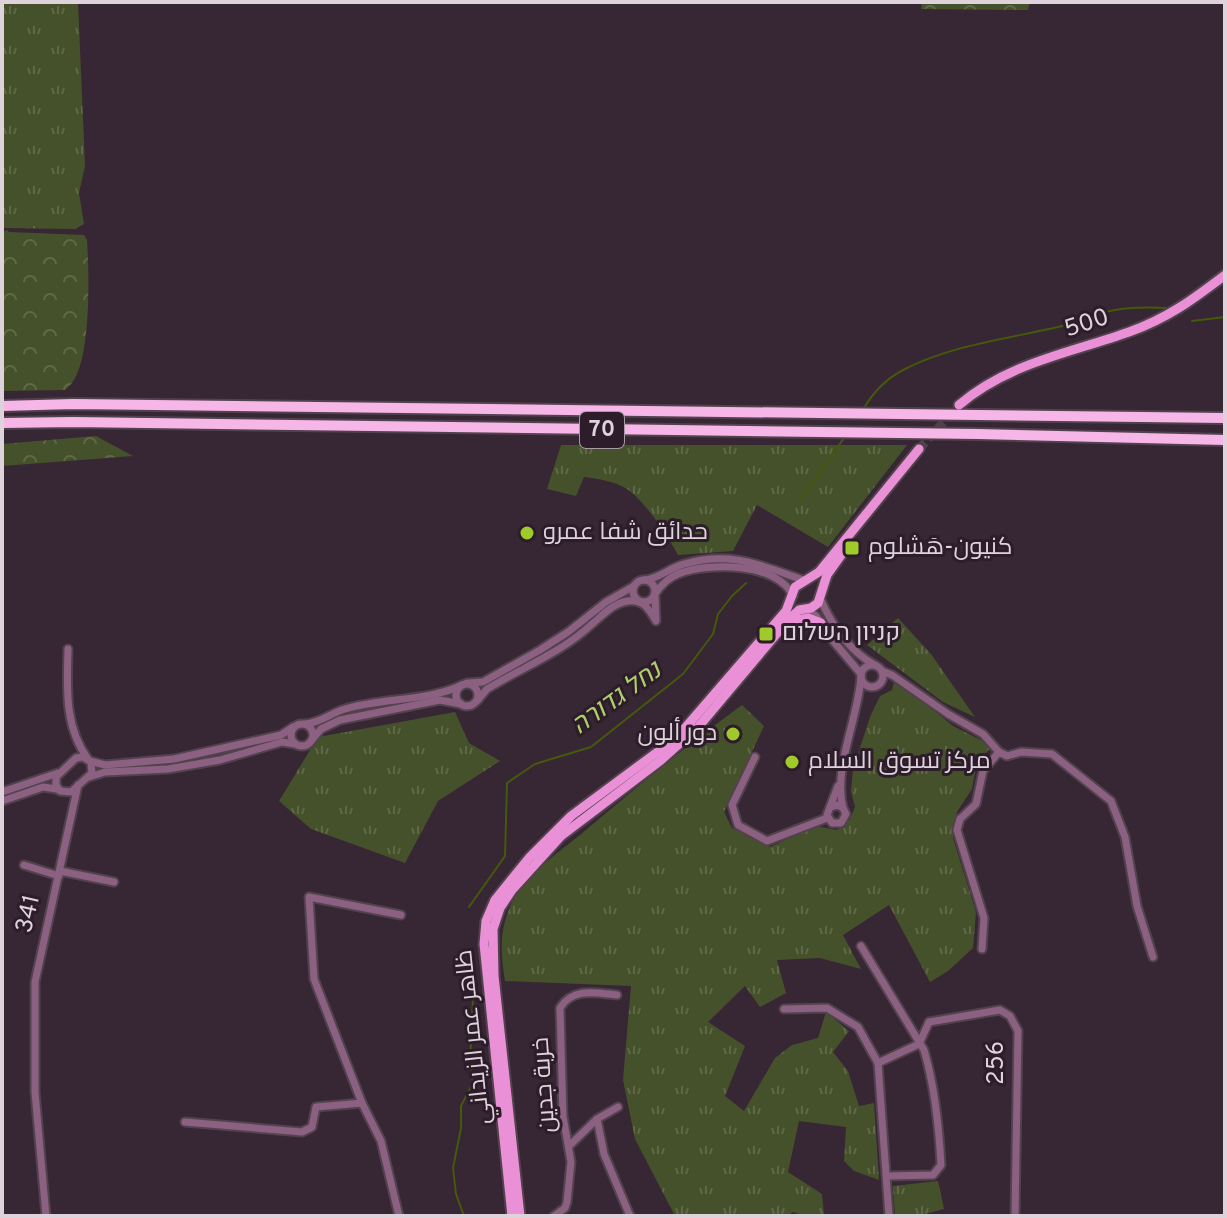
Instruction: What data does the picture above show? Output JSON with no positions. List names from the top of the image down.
{
  "streets": {
    "highway": ["70"],
    "main road": ["500", "ظاهر عمر الزيداني"],
    "street": ["341", "256", "خربة جدين"]
  },
  "water": ["נחל גדורה"],
  "places": {
    "other": ["حدائق شفا عمرو", "دور ألون", "مركز تسوق السلام"],
    "transit": ["كنيون-هَشلوم", "קניון השלום"]
  }
}
